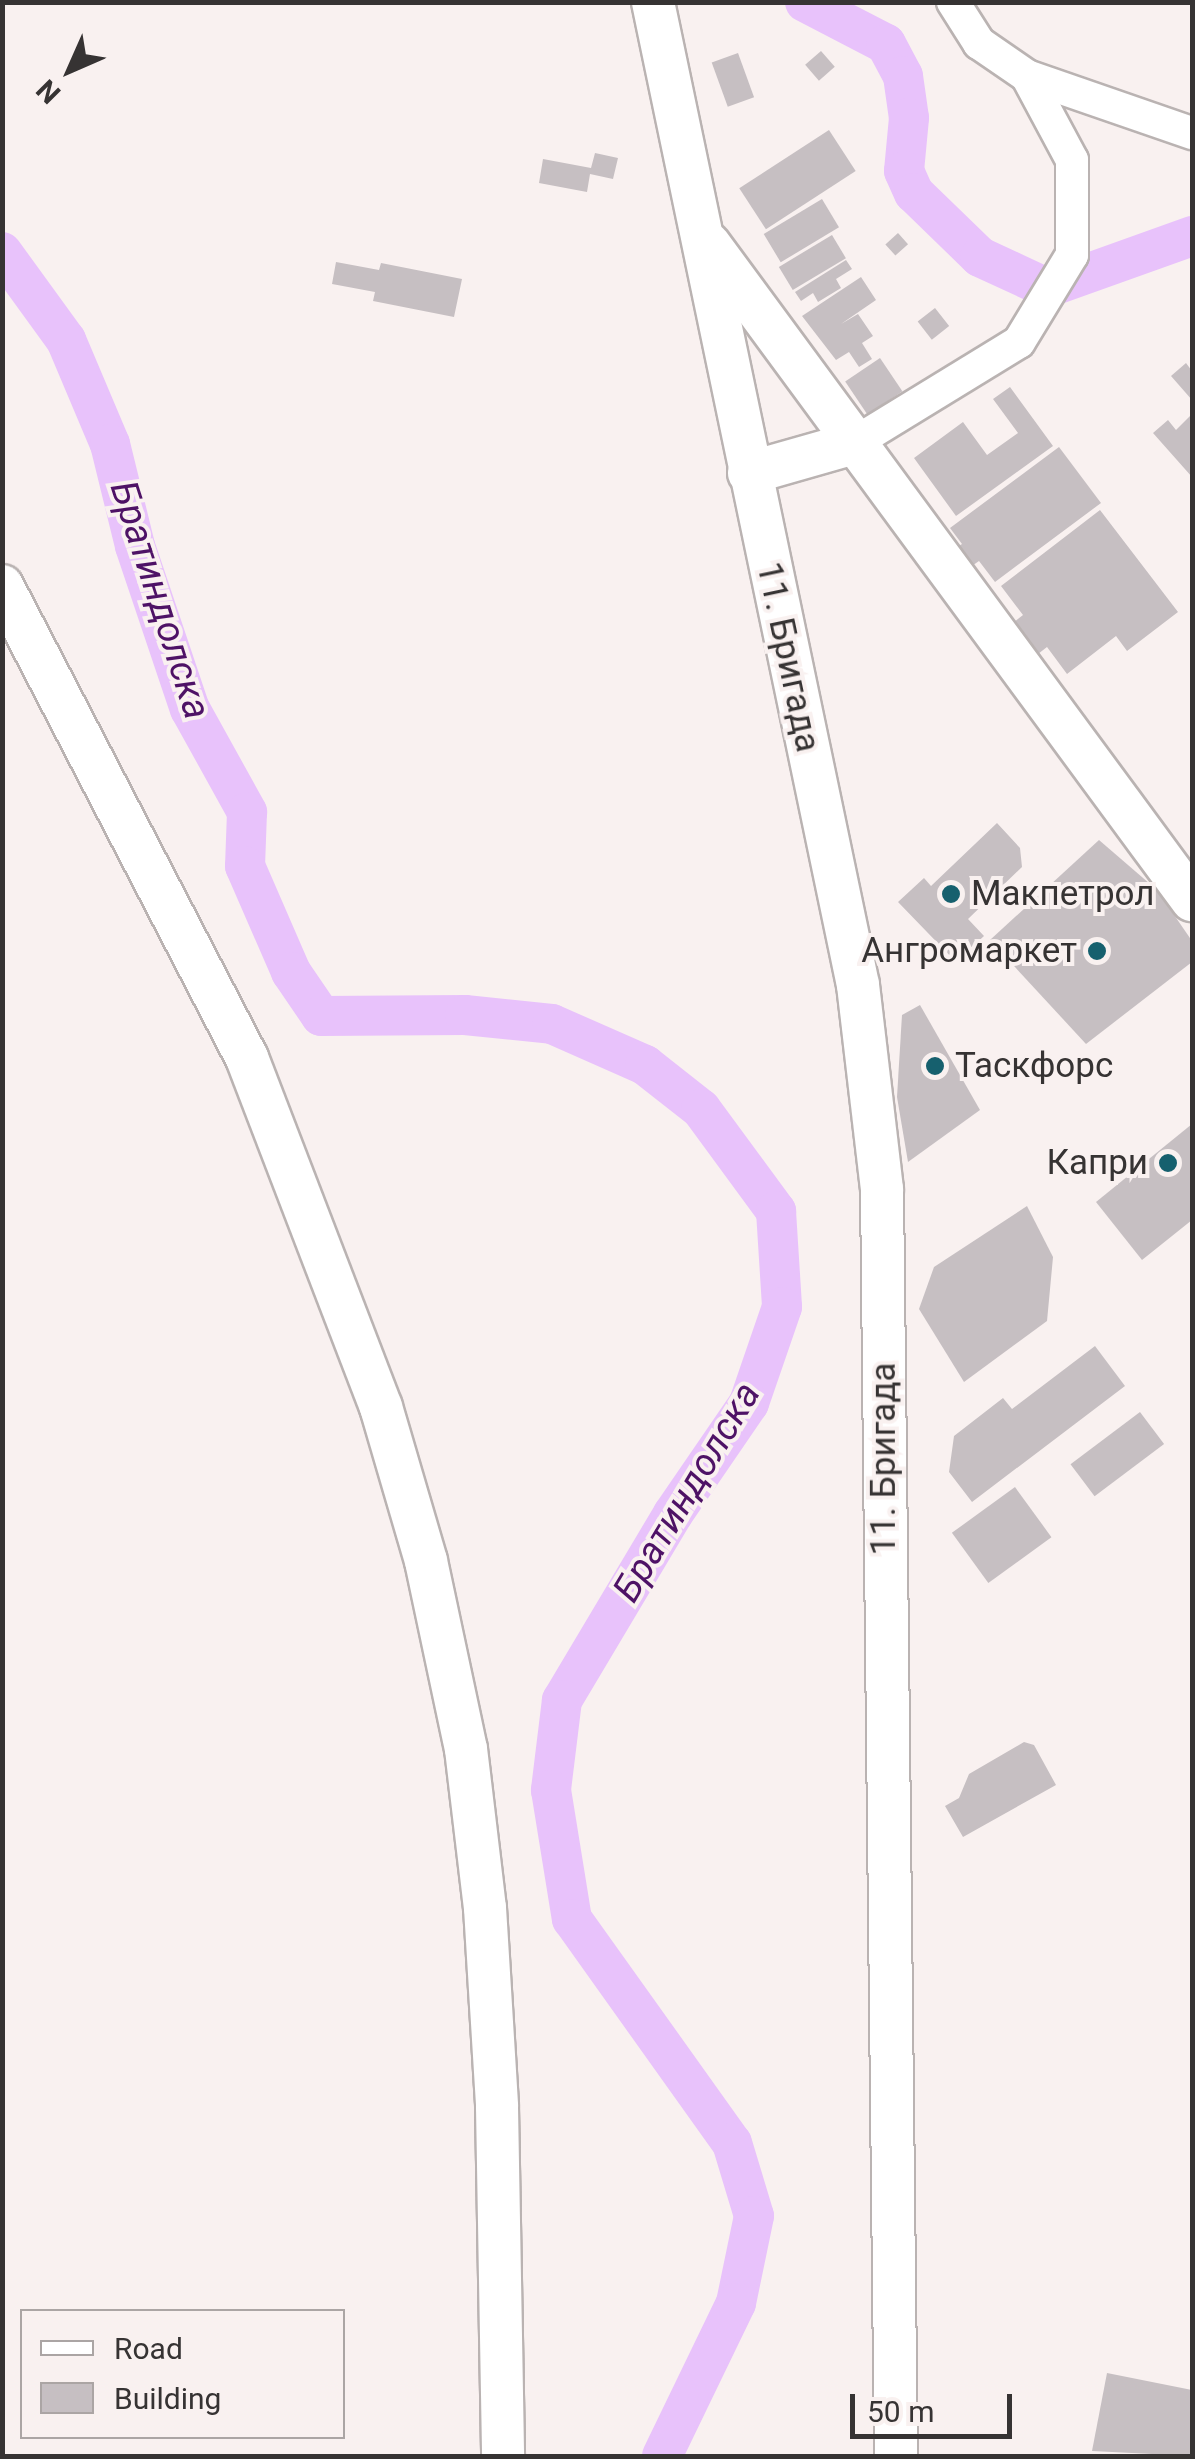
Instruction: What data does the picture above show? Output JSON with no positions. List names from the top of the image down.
{
  "streets": {
    "main road": ["11. Бригада"]
  },
  "water": ["Братиндолска"],
  "places": [
    "Макпетрол",
    "Ангромаркет",
    "Таскфорс",
    "Капри"
  ],
  "legend": ["Road", "Building"],
  "scale_bar": "50 m",
  "north": "bottom left"
}
